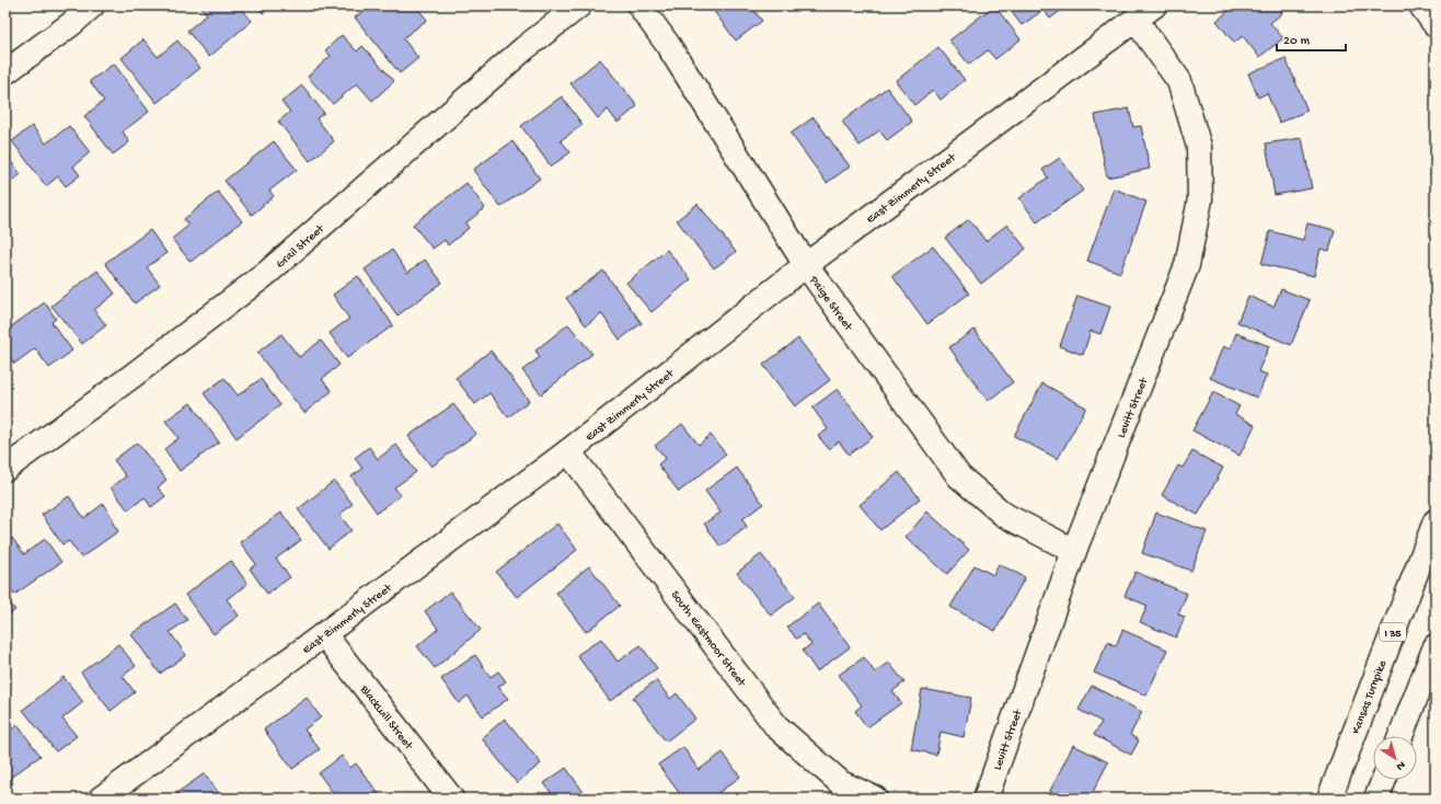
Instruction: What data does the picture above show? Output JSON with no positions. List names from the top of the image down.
{
  "streets": {
    "main road": [
      "East Zimmerly Street",
      "Grail Street",
      "Paige Street",
      "Levitt Street",
      "I 35",
      "South Eastmoor Street",
      "Kansas Turnpike",
      "Blackwill Street"
    ]
  },
  "crossings": [
    ["East Zimmerly Street", "Paige Street"],
    ["East Zimmerly Street", "Levitt Street"],
    ["East Zimmerly Street", "South Eastmoor Street"],
    ["East Zimmerly Street", "Blackwill Street"],
    ["Paige Street", "Levitt Street"]
  ],
  "scale_bar": "20 m",
  "north": "bottom right"
}
